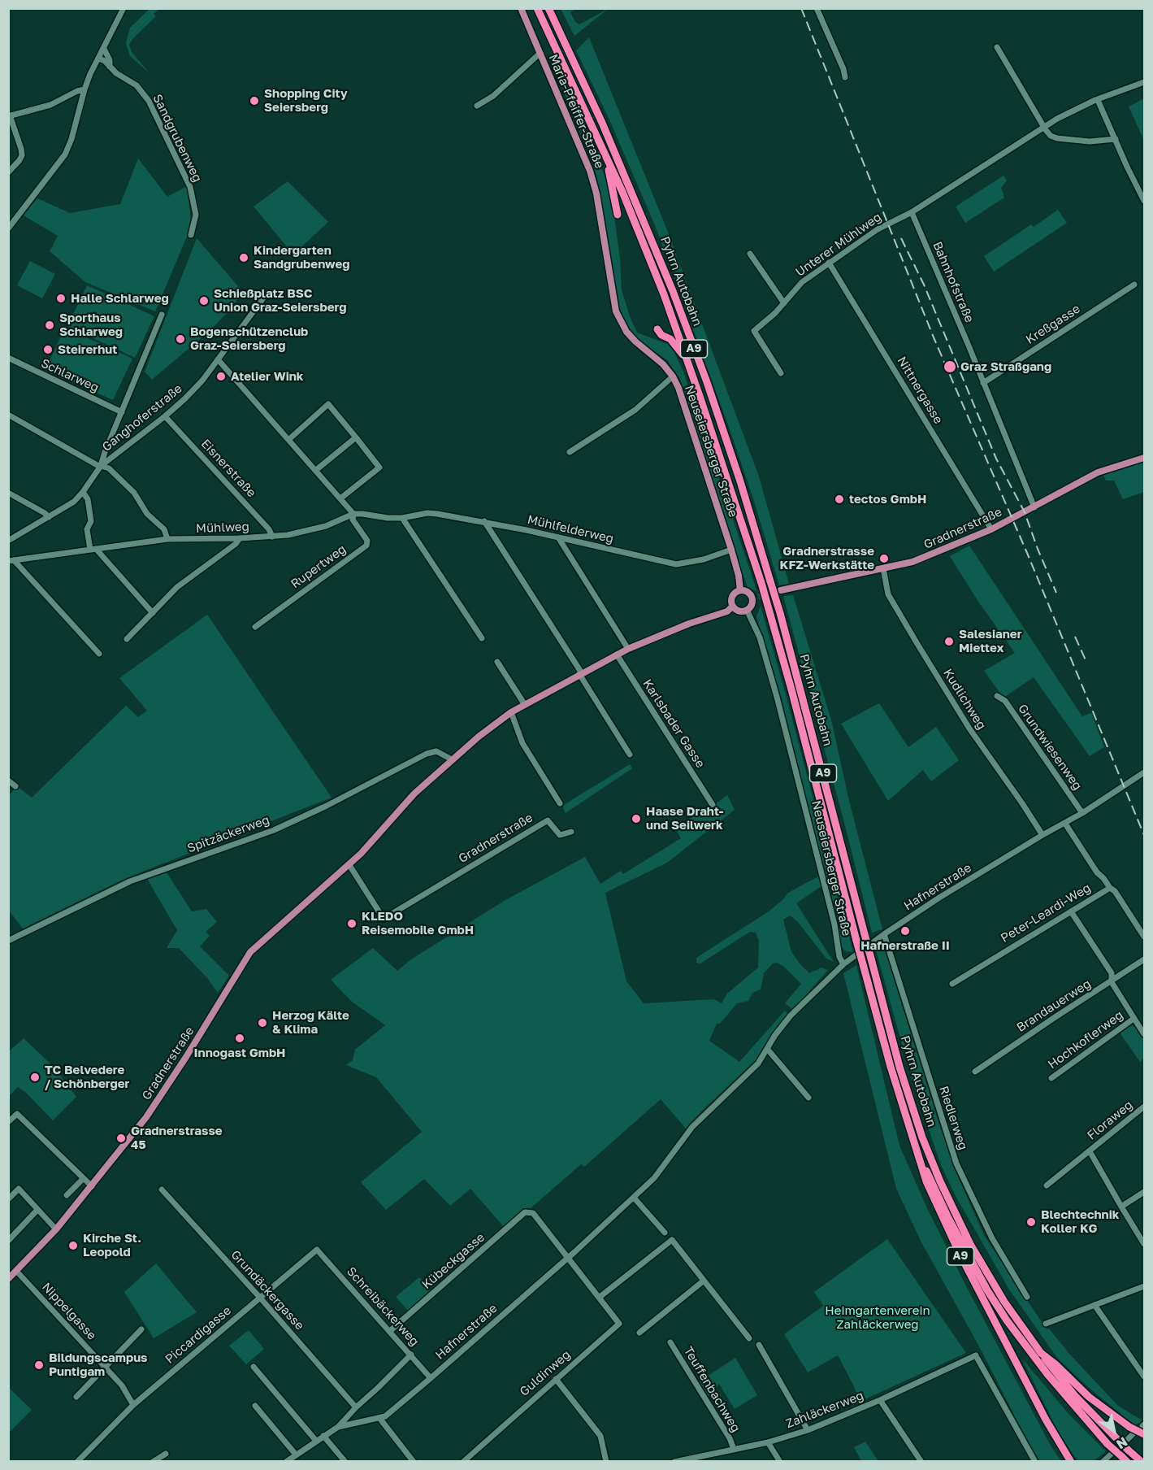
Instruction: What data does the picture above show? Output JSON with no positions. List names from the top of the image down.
{
  "streets": {
    "highway": ["Pyhrn Autobahn", "A9"],
    "main road": ["Maria-Pfeiffer-Straße", "Neuseiersberger Straße", "Gradnerstraße"],
    "street": [
      "Sandgrubenweg",
      "Unterer Mühlweg",
      "Bahnhofstraße",
      "Kreßgasse",
      "Schlarweg",
      "Nittnergasse",
      "Ganghoferstraße",
      "Eisnerstraße",
      "Mühlweg",
      "Mühlfelderweg",
      "Rupertweg",
      "Kudlichweg",
      "Karlsbader Gasse",
      "Grundwiesenweg",
      "Spitzäckerweg",
      "Hafnerstraße",
      "Peter-Leardi-Weg",
      "Brandauerweg",
      "Hochkoflerweg",
      "Riedlerweg",
      "Floraweg",
      "Kübeckgasse",
      "Grundäckergasse",
      "Schreibäckerweg",
      "Nippelgasse",
      "Piccardigasse",
      "Guldinweg",
      "Teuffenbachweg",
      "Zahläckerweg"
    ]
  },
  "crossings": [
    ["Maria-Pfeiffer-Straße", "Neuseiersberger Straße"],
    ["Unterer Mühlweg", "Bahnhofstraße"],
    ["Unterer Mühlweg", "Nittnergasse"],
    ["Bahnhofstraße", "Kreßgasse"],
    ["Bahnhofstraße", "Gradnerstraße"],
    ["Nittnergasse", "Gradnerstraße"],
    ["Ganghoferstraße", "Eisnerstraße"],
    ["Ganghoferstraße", "Mühlweg"],
    ["Neuseiersberger Straße", "Gradnerstraße"],
    ["Neuseiersberger Straße", "Mühlfelderweg"],
    ["Neuseiersberger Straße", "Hafnerstraße"],
    ["Eisnerstraße", "Mühlweg"],
    ["Mühlweg", "Mühlfelderweg"],
    ["Mühlweg", "Rupertweg"],
    ["Gradnerstraße", "Kudlichweg"],
    ["Gradnerstraße", "Karlsbader Gasse"],
    ["Gradnerstraße", "Spitzäckerweg"],
    ["Gradnerstraße", "Nippelgasse"],
    ["Mühlfelderweg", "Rupertweg"],
    ["Kudlichweg", "Hafnerstraße"],
    ["Grundwiesenweg", "Hafnerstraße"],
    ["Hafnerstraße", "Peter-Leardi-Weg"],
    ["Hafnerstraße", "Riedlerweg"],
    ["Hafnerstraße", "Schreibäckerweg"],
    ["Hafnerstraße", "Guldinweg"],
    ["Peter-Leardi-Weg", "Hochkoflerweg"],
    ["Brandauerweg", "Hochkoflerweg"],
    ["Kübeckgasse", "Schreibäckerweg"],
    ["Kübeckgasse", "Guldinweg"],
    ["Grundäckergasse", "Piccardigasse"],
    ["Schreibäckerweg", "Piccardigasse"],
    ["Nippelgasse", "Piccardigasse"],
    ["Teuffenbachweg", "Zahläckerweg"]
  ],
  "parks": ["Heimgartenverein Zahläckerweg"],
  "places": [
    "Shopping City Seiersberg",
    "Kindergarten Sandgrubenweg",
    "Halle Schlarweg",
    "Schießplatz BSC Union Graz-Seiersberg",
    "Sporthaus Schlarweg",
    "Bogenschützenclub Graz-Seiersberg",
    "Steirerhut",
    "Graz Straßgang",
    "Atelier Wink",
    "tectos GmbH",
    "Gradnerstrasse KFZ-Werkstätte",
    "Salesianer Miettex",
    "Haase Draht- und Seilwerk",
    "KLEDO Reisemobile GmbH",
    "Hafnerstraße II",
    "Herzog Kälte & Klima",
    "Innogast GmbH",
    "TC Belvedere / Schönberger",
    "Gradnerstrasse 45",
    "Blechtechnik Koller KG",
    "Kirche St. Leopold",
    "Bildungscampus Puntigam"
  ],
  "north": "bottom right"
}
